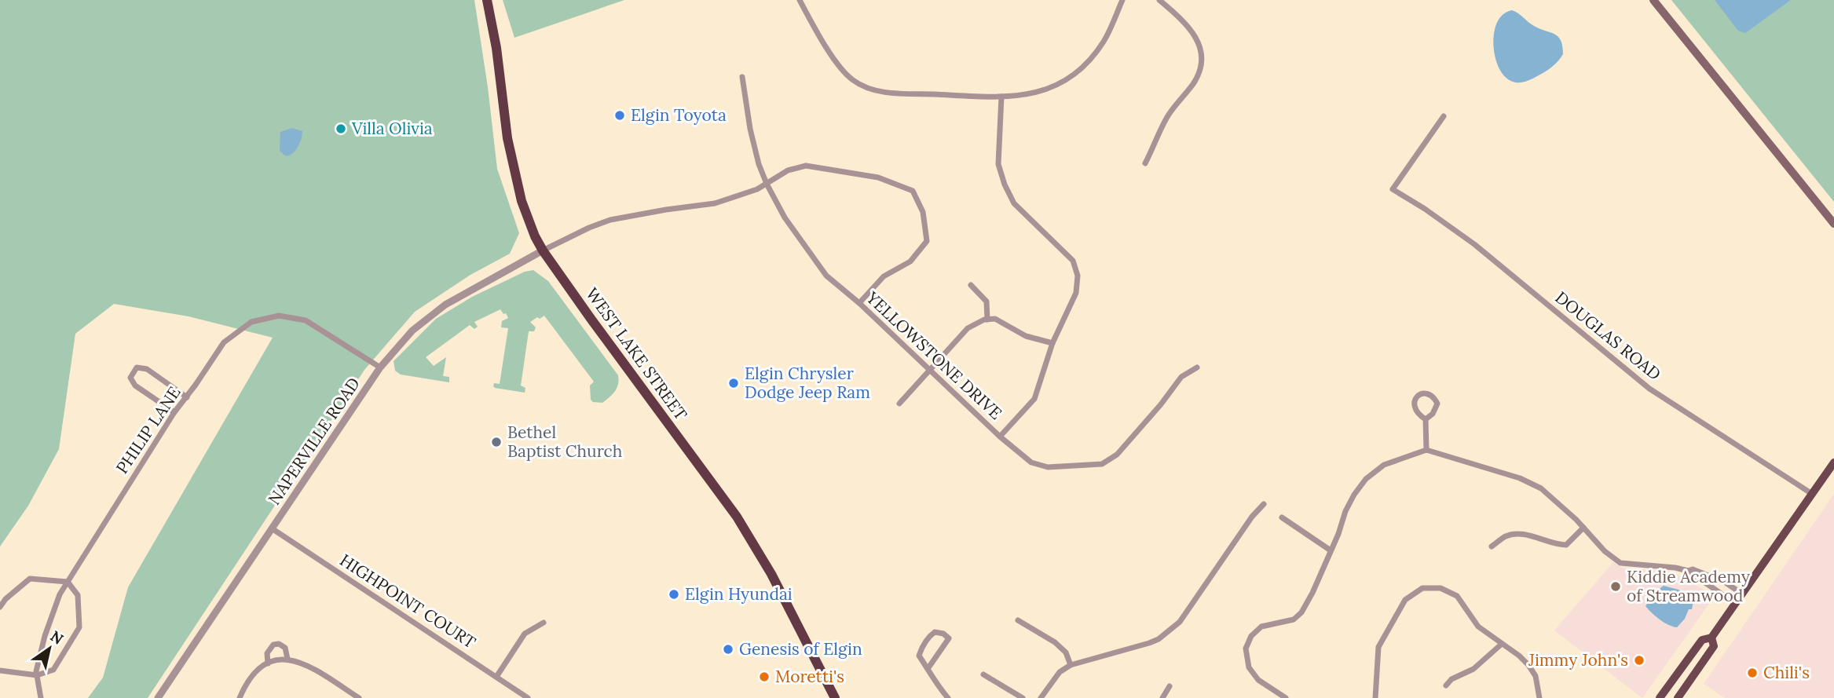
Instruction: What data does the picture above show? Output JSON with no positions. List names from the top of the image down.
{
  "streets": {
    "highway": ["WEST LAKE STREET"],
    "street": [
      "DOUGLAS ROAD",
      "YELLOWSTONE DRIVE",
      "PHILIP LANE",
      "NAPERVILLE ROAD",
      "HIGHPOINT COURT"
    ]
  },
  "crossings": [
    ["WEST LAKE STREET", "NAPERVILLE ROAD"],
    ["PHILIP LANE", "NAPERVILLE ROAD"],
    ["NAPERVILLE ROAD", "HIGHPOINT COURT"]
  ],
  "places": [
    "Elgin Toyota",
    "Villa Olivia",
    "Elgin Chrysler Dodge Jeep Ram",
    "Bethel Baptist Church",
    "Kiddie Academy of Streamwood",
    "Elgin Hyundai",
    "Genesis of Elgin",
    "Jimmy John's",
    "Chili's",
    "Moretti's"
  ],
  "north": "top right"
}
